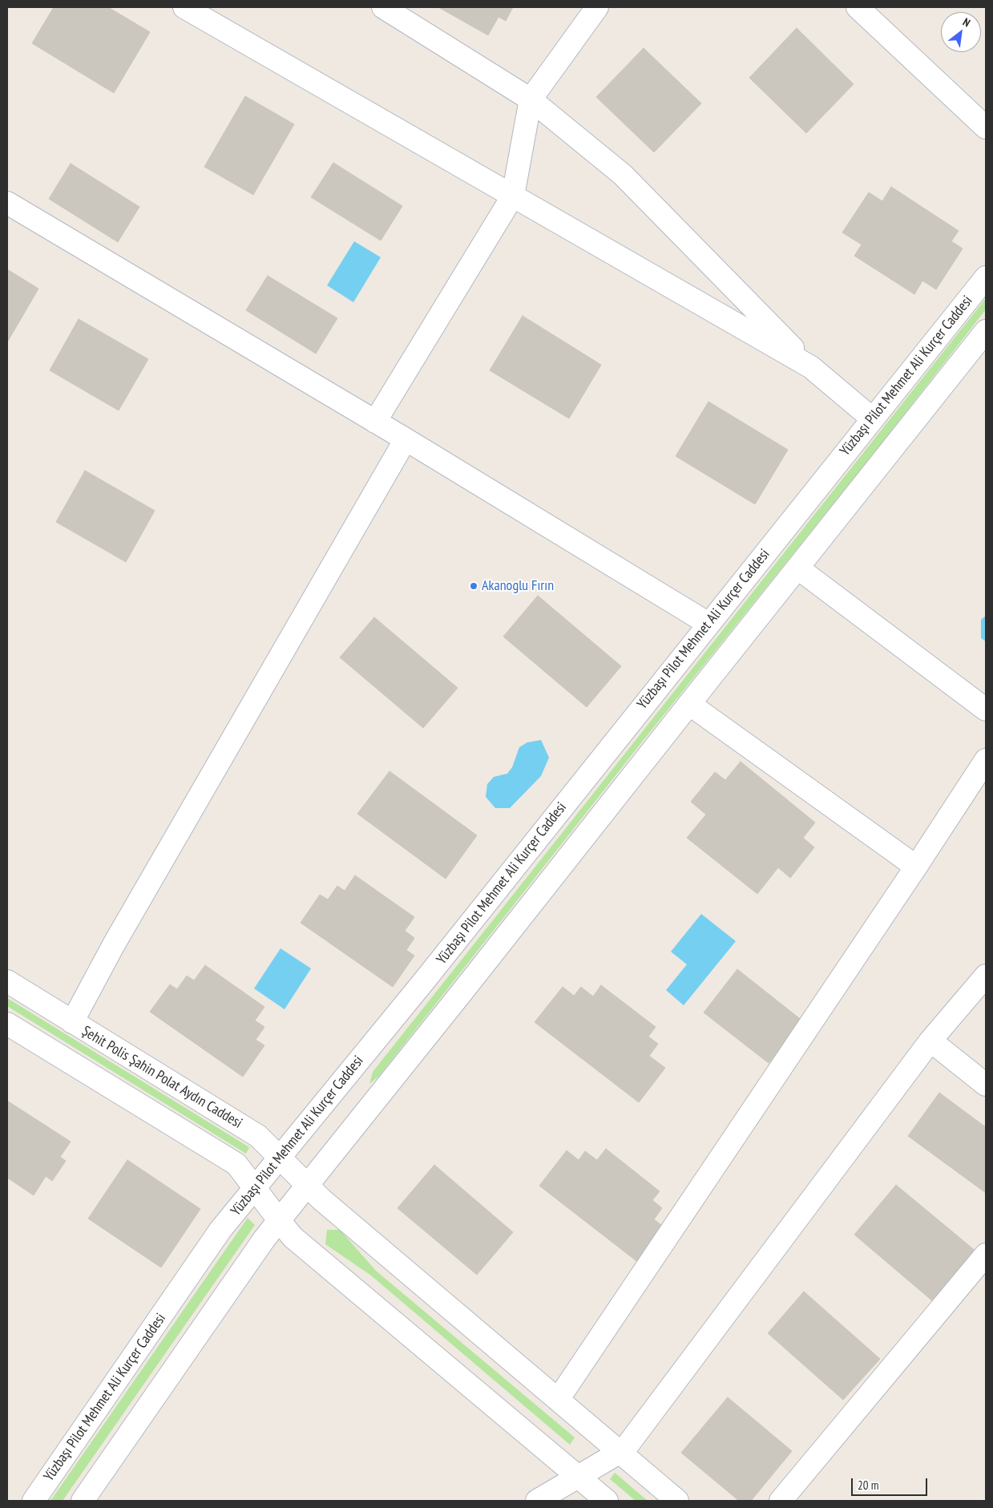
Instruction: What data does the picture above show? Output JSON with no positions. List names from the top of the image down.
{
  "streets": {
    "street": ["Yüzbaşı Pilot Mehmet Ali Kurçer Caddesi", "Şehit Polis Şahin Polat Aydın Caddesi"]
  },
  "crossings": [
    ["Yüzbaşı Pilot Mehmet Ali Kurçer Caddesi", "Şehit Polis Şahin Polat Aydın Caddesi"]
  ],
  "places": ["Akanoglu Fırın"],
  "scale_bar": "20 m",
  "north": "top right"
}
